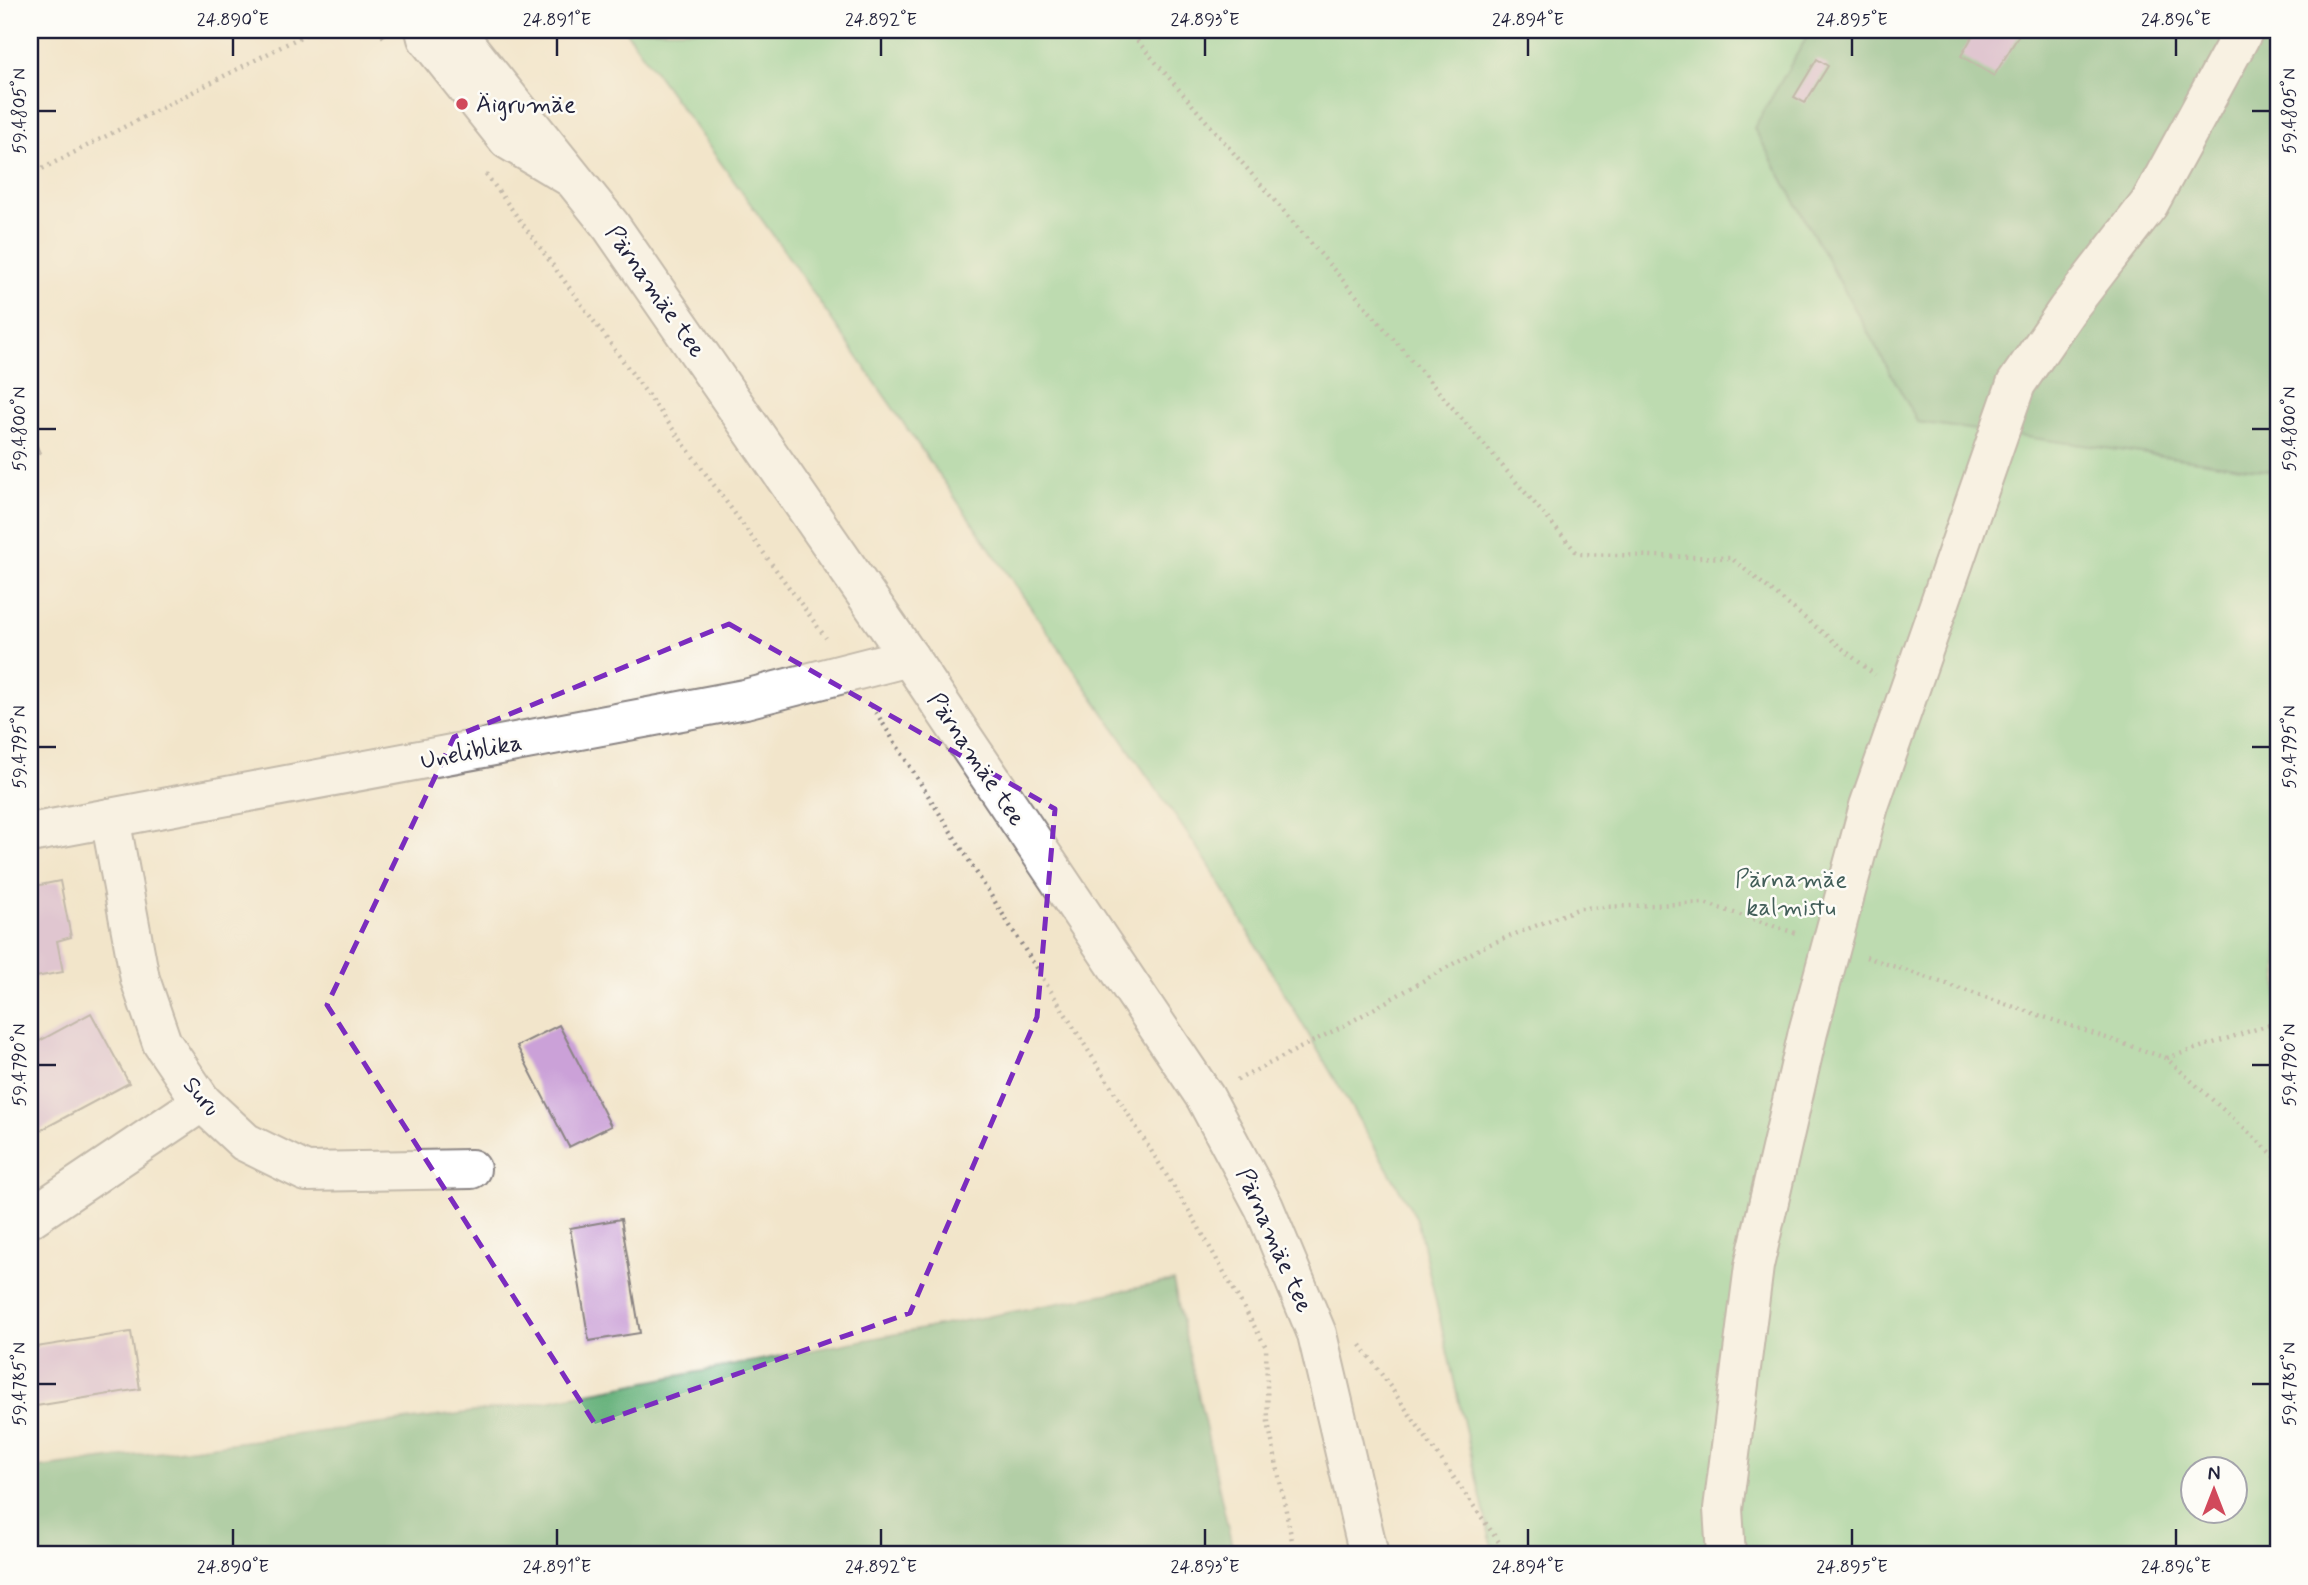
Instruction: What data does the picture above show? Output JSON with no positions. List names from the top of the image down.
{
  "streets": {
    "street": ["Pärnamäe tee", "Uneliblika", "Suru"]
  },
  "crossings": [
    ["Pärnamäe tee", "Uneliblika"],
    ["Uneliblika", "Suru"]
  ],
  "parks": ["Pärnamäe kalmistu"],
  "places": ["Äigrumäe"],
  "north": "top",
  "coordinates": [
    "24.890°E",
    "24.891°E",
    "24.892°E",
    "24.893°E",
    "24.894°E",
    "24.895°E",
    "24.896°E",
    "59.4805°N",
    "59.4800°N",
    "59.4795°N",
    "59.4790°N",
    "59.4785°N"
  ]
}
